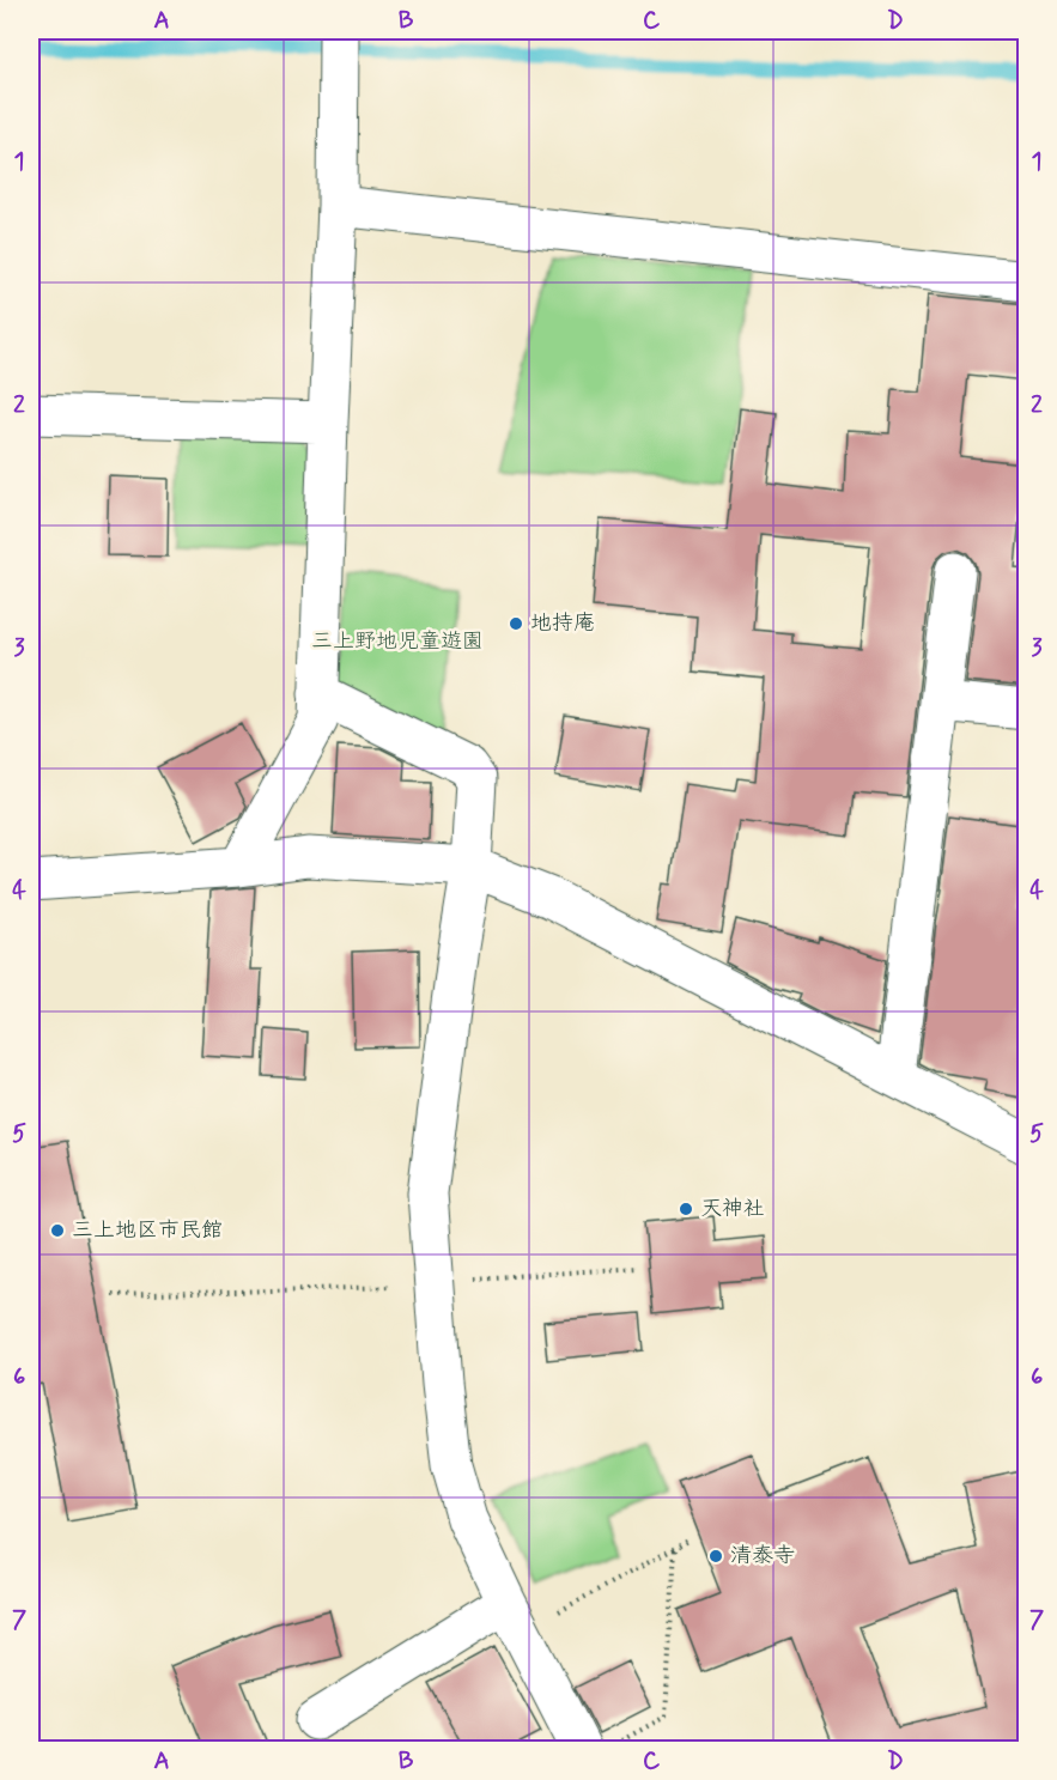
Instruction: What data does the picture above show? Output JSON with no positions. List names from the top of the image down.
{
  "parks": ["三上野地児童遊園"],
  "places": [
    "地持庵",
    "天神社",
    "三上地区市民館",
    "清泰寺"
  ],
  "grid": {
    "columns": [
      "A",
      "B",
      "C",
      "D"
    ],
    "rows": [
      "1",
      "2",
      "3",
      "4",
      "5",
      "6",
      "7"
    ]
  }
}
